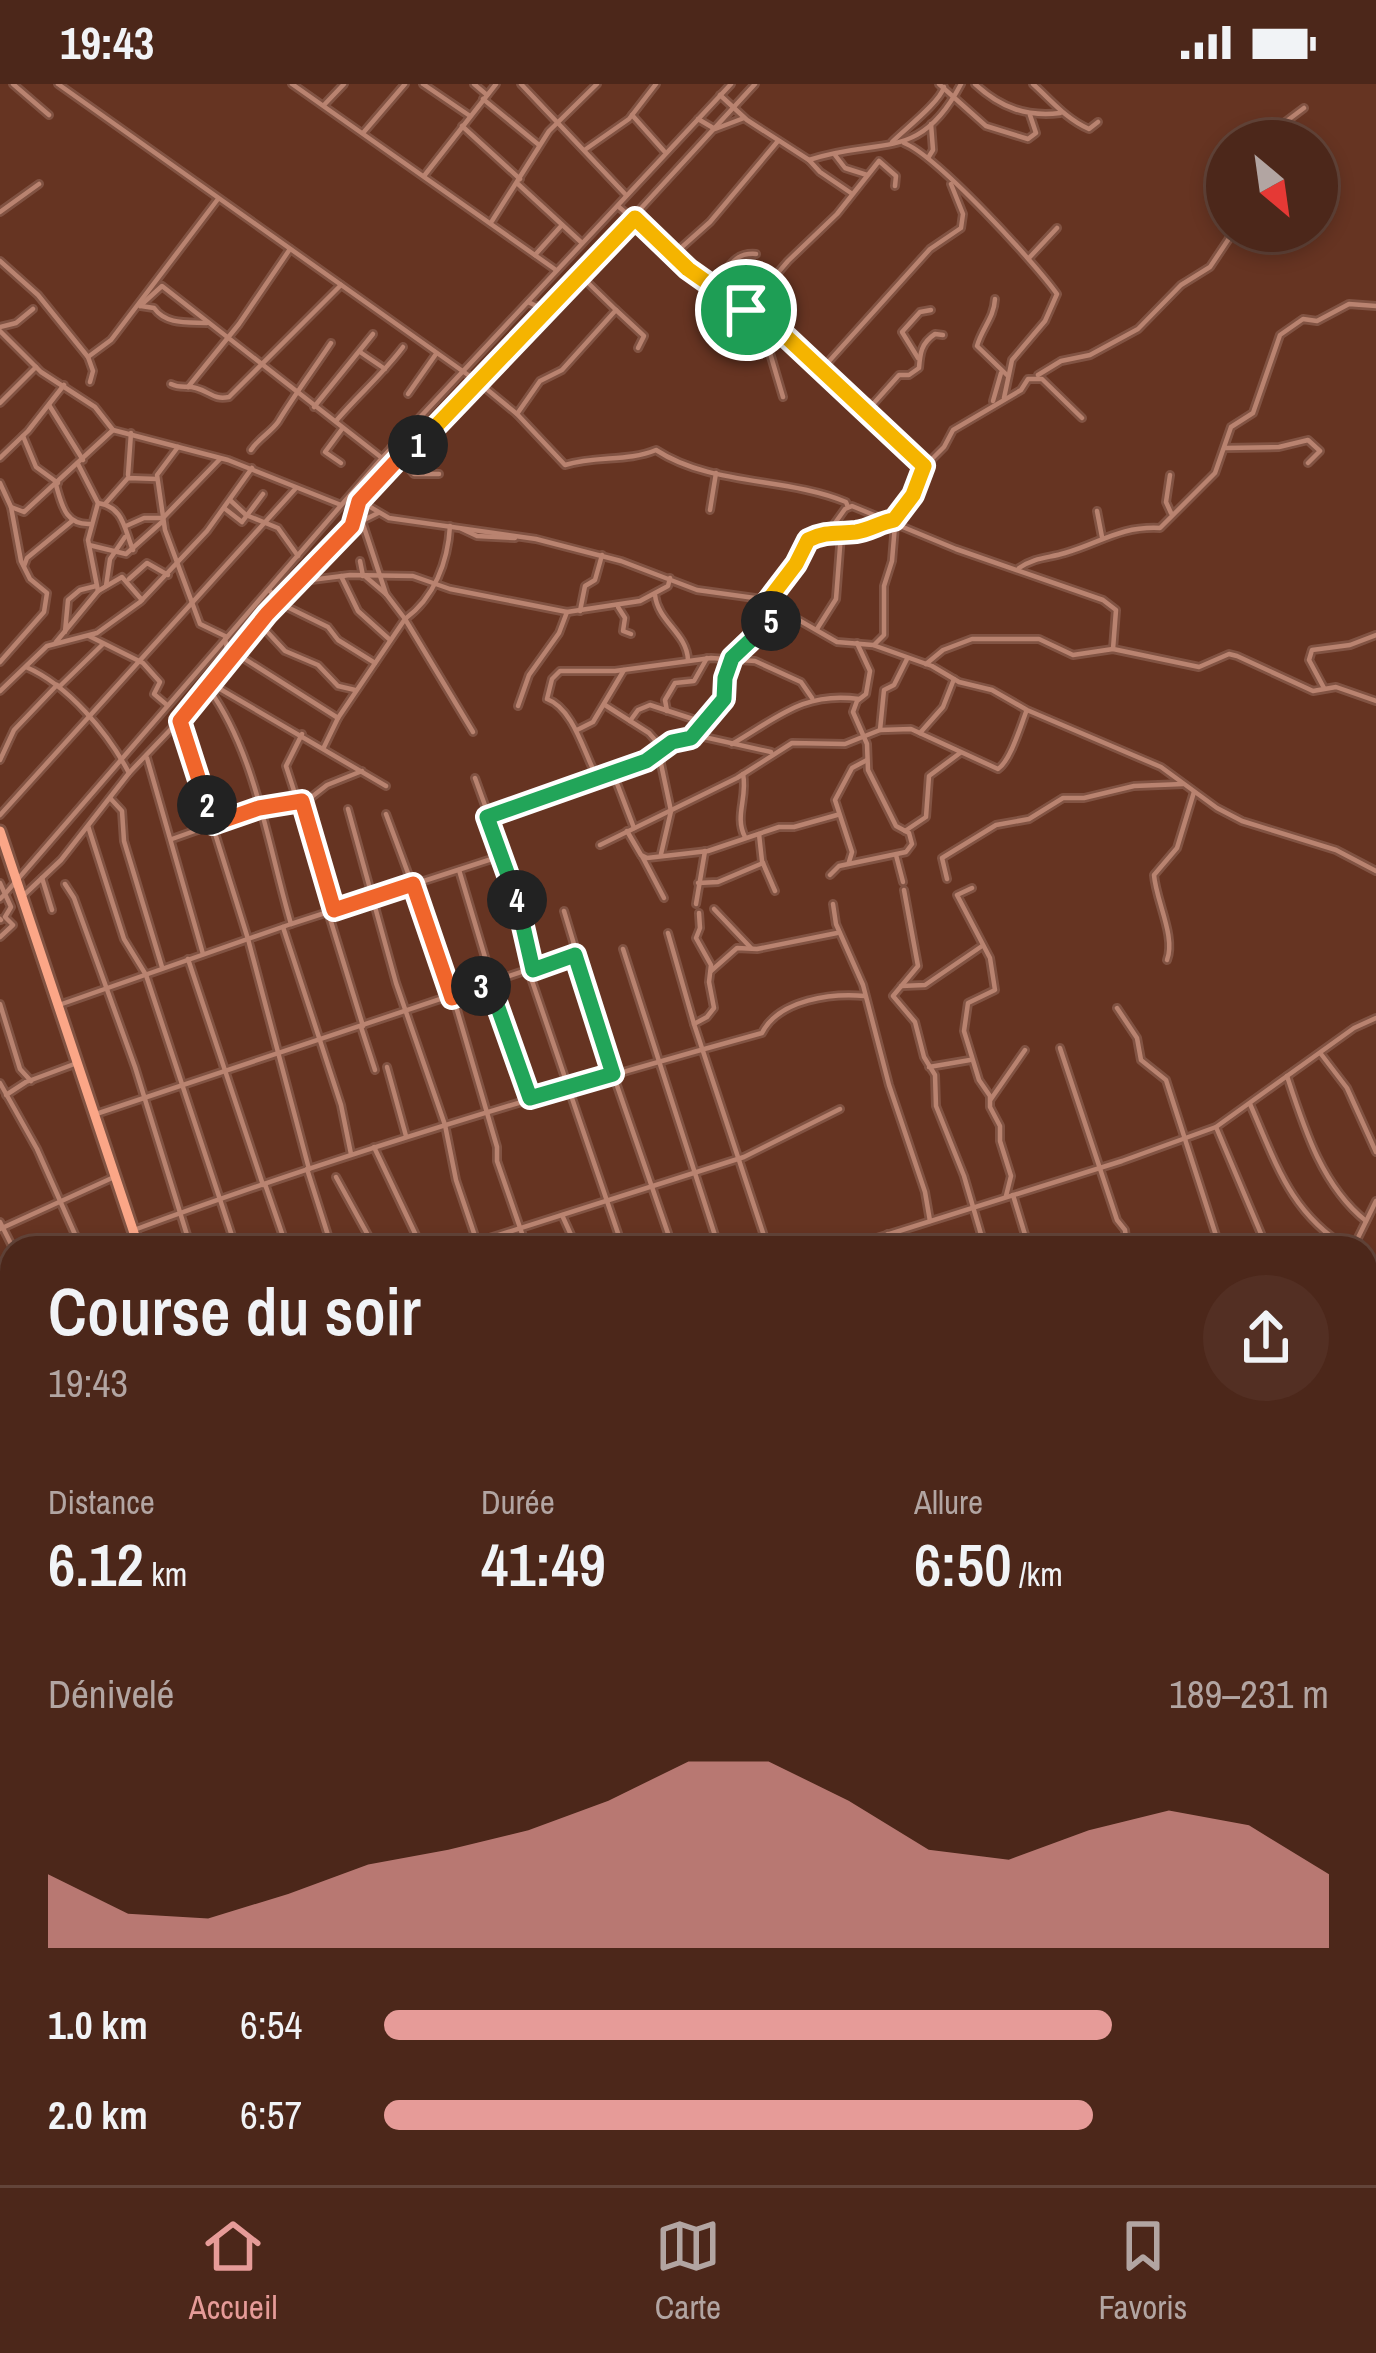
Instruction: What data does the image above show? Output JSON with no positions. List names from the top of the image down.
{
  "north": "bottom right",
  "page": {
    "status": "19:43",
    "pins": [
      "1",
      "5",
      "2",
      "4",
      "3"
    ],
    "heading": ["Course du soir", "19:43"],
    "stats": [
      ["Distance", "6.12 km"],
      ["Durée", "41:49"],
      ["Allure", "6:50 /km"]
    ],
    "chart": ["Dénivelé", "189–231 m"],
    "list": [
      {
        "name": "1.0 km",
        "note": "6:54"
      },
      {
        "name": "2.0 km",
        "note": "6:57"
      }
    ],
    "tabs": ["Accueil", "Carte", "Favoris"]
  }
}
